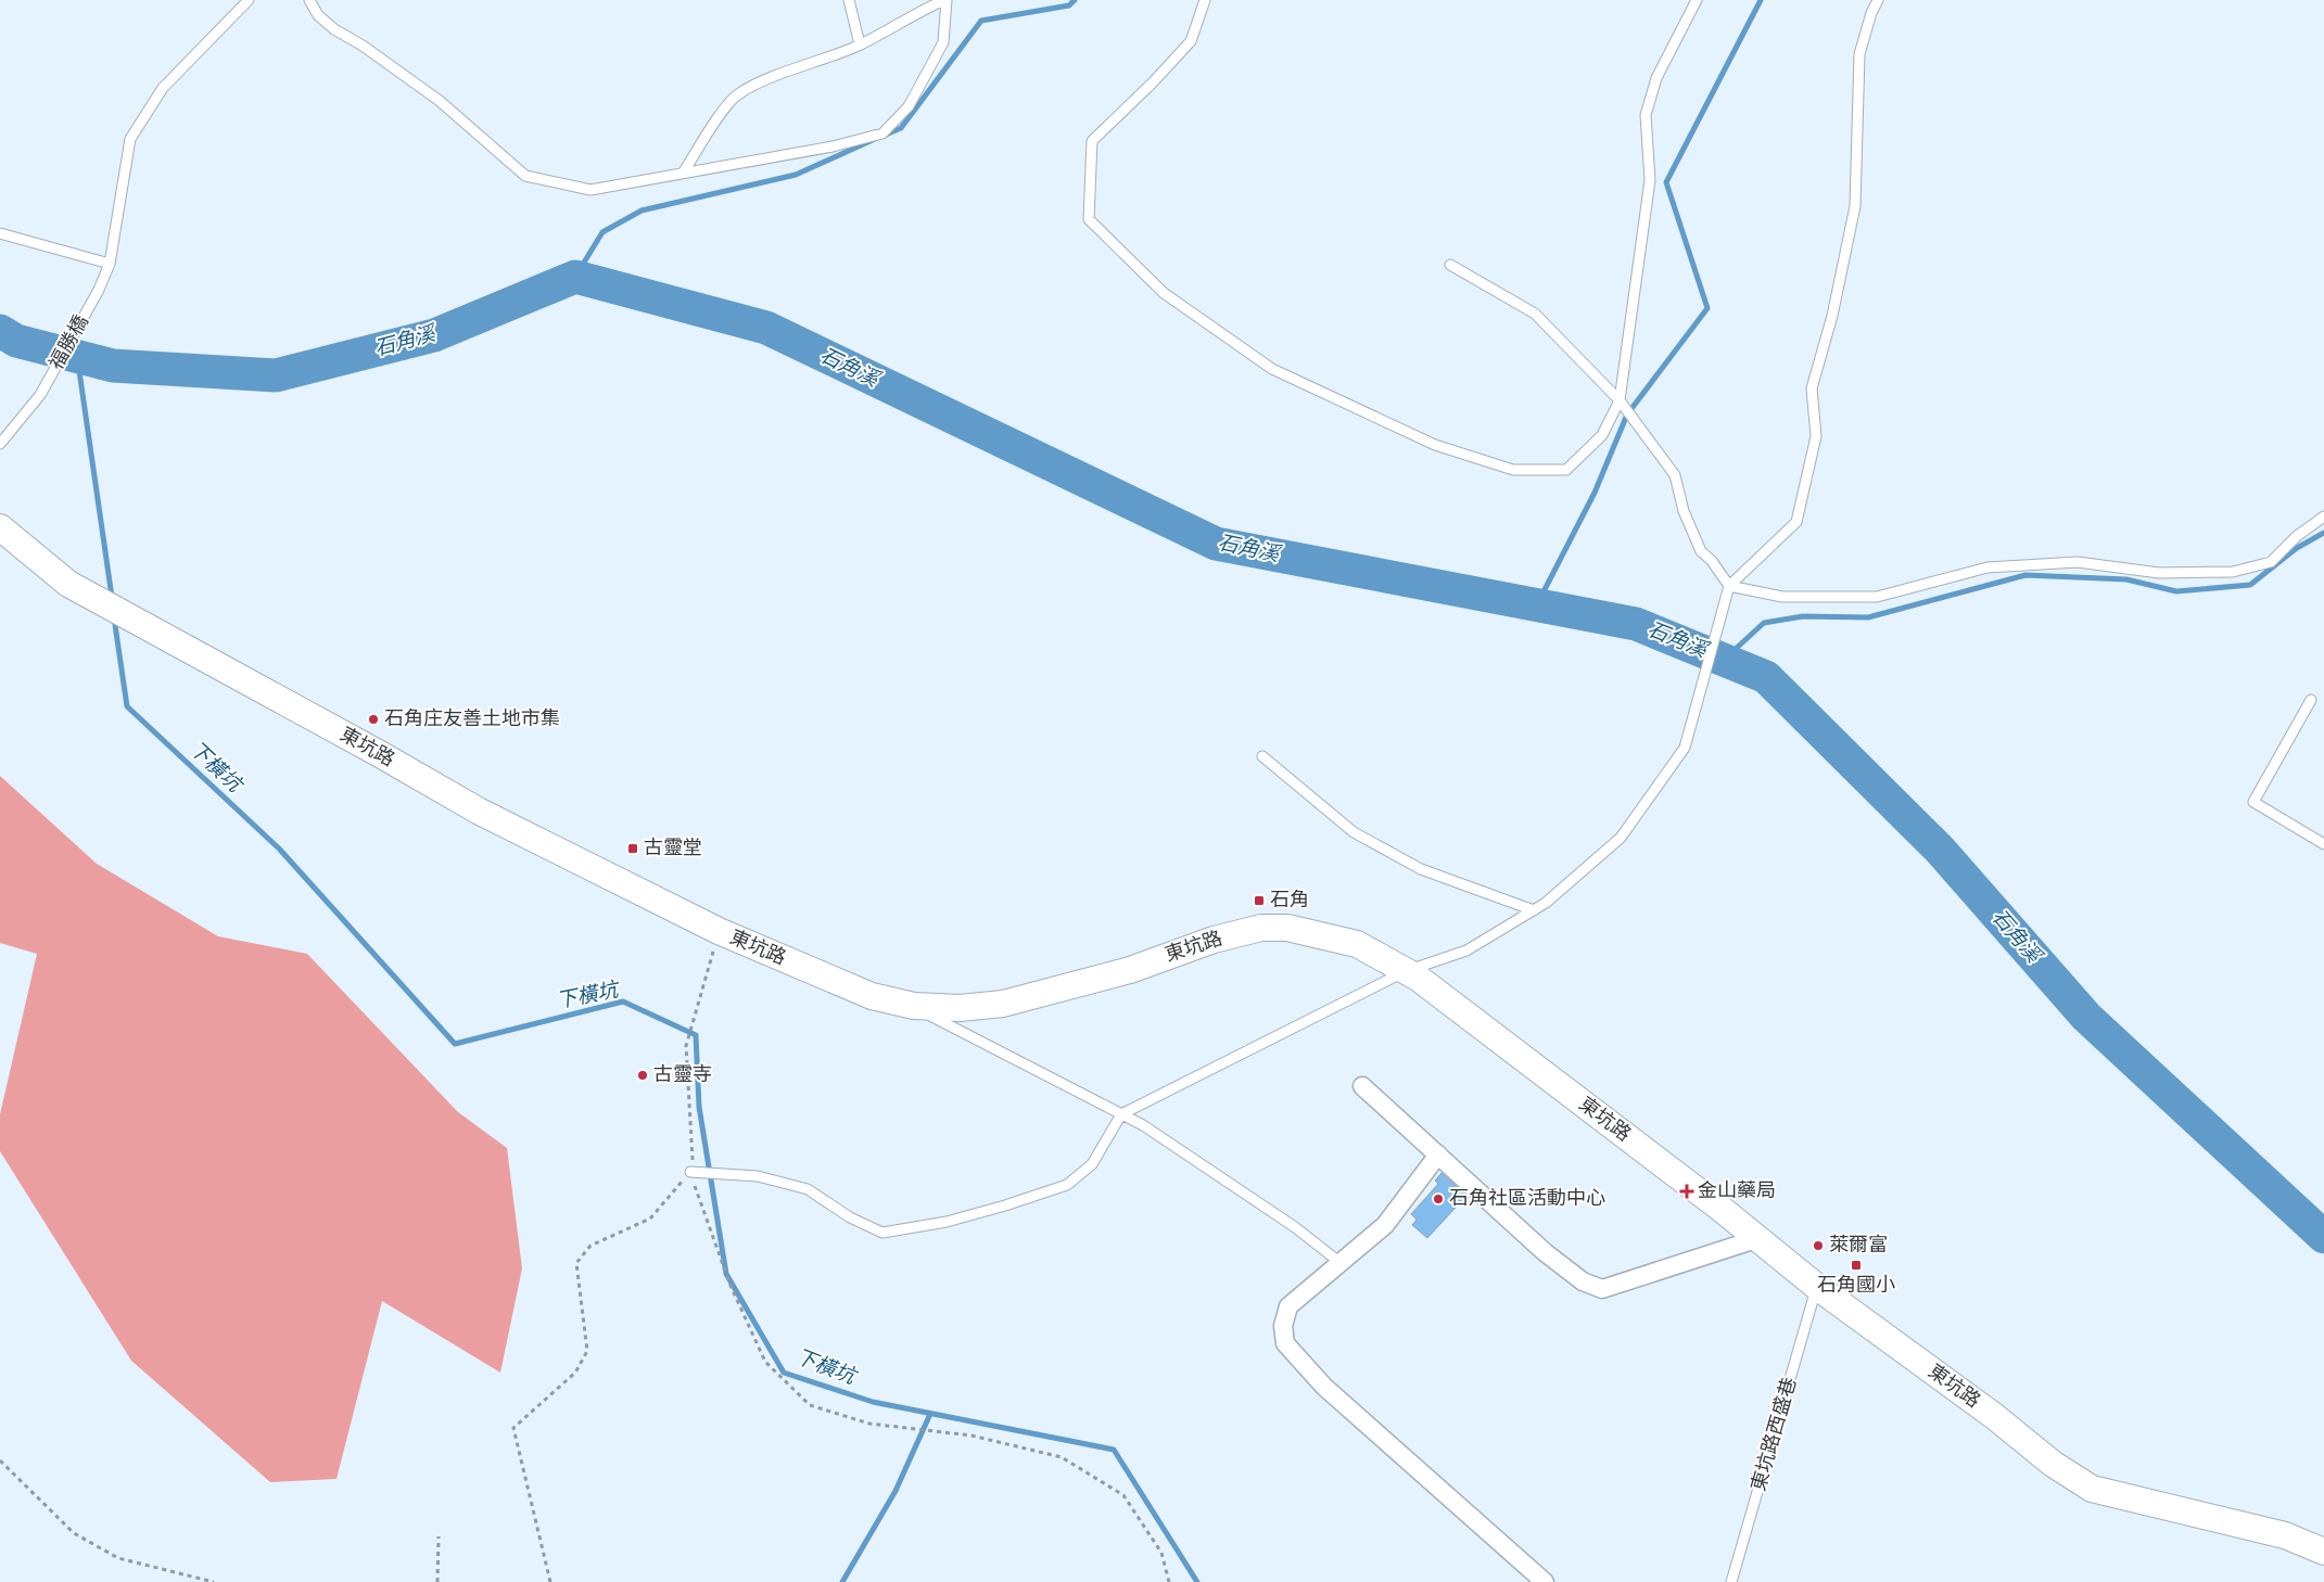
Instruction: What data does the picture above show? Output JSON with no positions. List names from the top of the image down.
{
  "streets": {
    "street": ["東坑路"],
    "lane": ["福勝橋", "東坑路西盛巷"]
  },
  "crossings": [
    ["東坑路", "東坑路西盛巷"]
  ],
  "water": ["石角溪", "下橫坑"],
  "places": {
    "other": [
      "石角庄友善土地市集",
      "古靈寺",
      "石角社區活動中心",
      "萊爾富"
    ],
    "transit": ["古靈堂", "石角", "石角國小"],
    "health": ["金山藥局"]
  }
}
